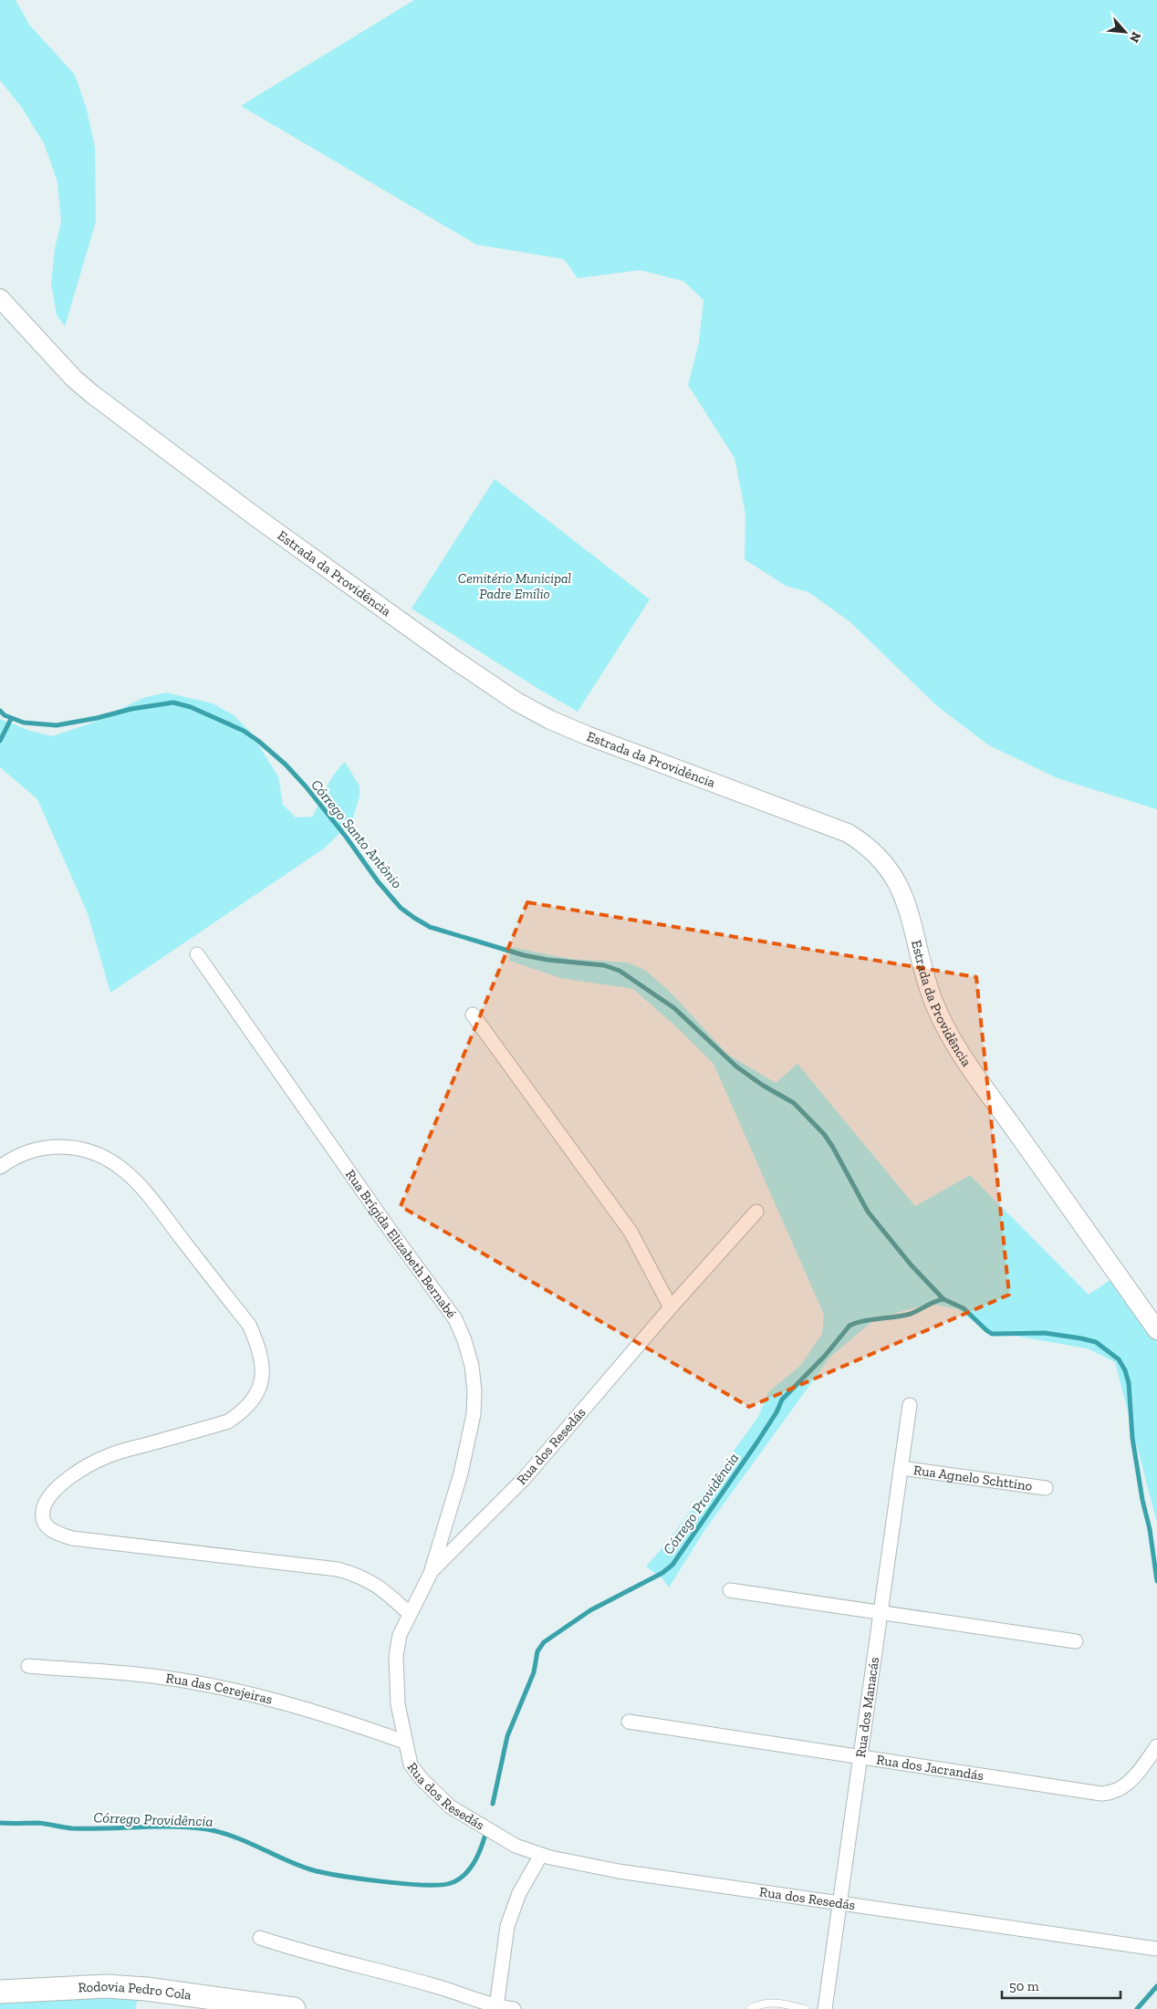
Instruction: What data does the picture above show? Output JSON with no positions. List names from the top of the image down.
{
  "streets": {
    "main road": ["Rodovia Pedro Cola"],
    "street": [
      "Estrada da Providência",
      "Rua Brígida Elizabeth Bernabé",
      "Rua dos Resedás",
      "Rua Agnelo Schttino",
      "Rua das Cerejeiras",
      "Rua dos Manacás",
      "Rua dos Jacrandás"
    ]
  },
  "crossings": [
    ["Rua Brígida Elizabeth Bernabé", "Rua dos Resedás"],
    ["Rua dos Resedás", "Rua das Cerejeiras"],
    ["Rua dos Resedás", "Rua dos Manacás"],
    ["Rua Agnelo Schttino", "Rua dos Manacás"],
    ["Rua dos Manacás", "Rua dos Jacrandás"]
  ],
  "water": ["Córrego Santo Antônio", "Córrego Providência"],
  "parks": ["Cemitério Municipal Padre Emílio"],
  "scale_bar": "50 m",
  "north": "bottom right"
}
